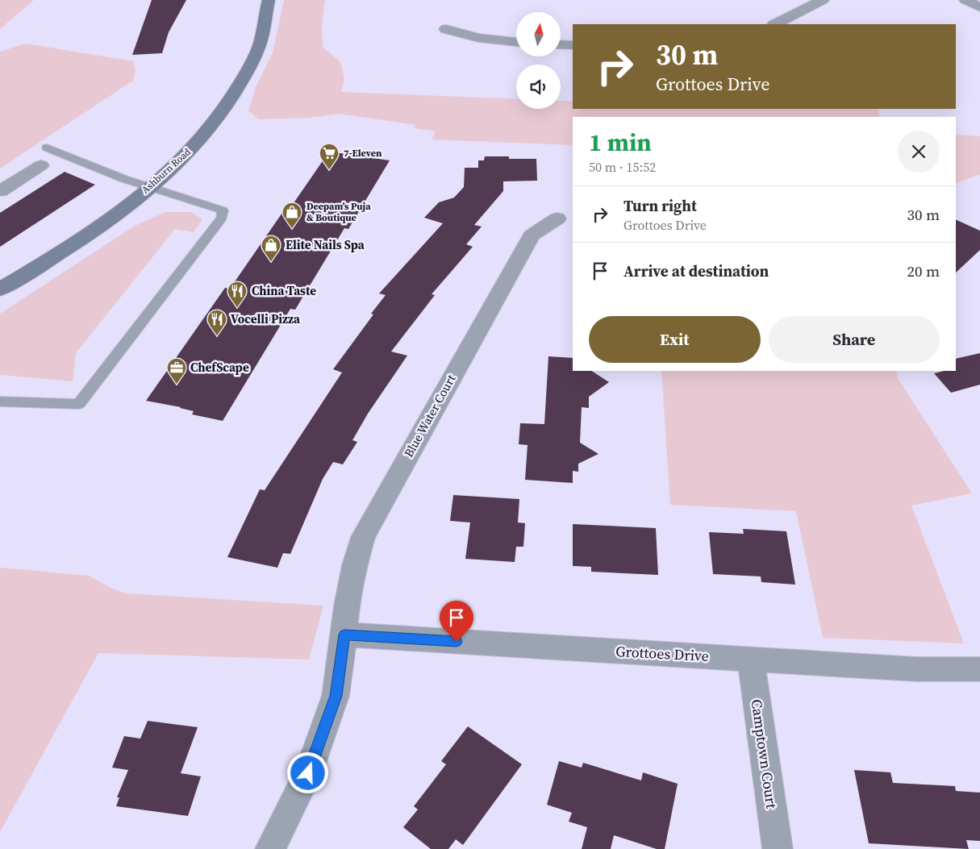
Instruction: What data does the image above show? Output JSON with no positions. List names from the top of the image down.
{
  "streets": {
    "main road": ["Ashburn Road"],
    "street": ["Blue Water Court", "Grottoes Drive", "Camptown Court"]
  },
  "crossings": [
    ["Blue Water Court", "Grottoes Drive"],
    ["Grottoes Drive", "Camptown Court"]
  ],
  "places": {
    "supermarket": ["7-Eleven"],
    "shop": ["Deepam's Puja & Boutique", "Elite Nails Spa"],
    "restaurant": ["China Taste", "Vocelli Pizza"],
    "office": ["ChefScape"]
  },
  "north": "top",
  "page": {
    "turn": ["30 m", "Grottoes Drive"],
    "heading": ["1 min", "50 m · 15:52"],
    "list": [
      {
        "name": "Turn right",
        "note": "Grottoes Drive",
        "value": "30 m"
      },
      {
        "name": "Arrive at destination",
        "value": "20 m"
      }
    ],
    "buttons": ["Exit", "Share"]
  }
}
